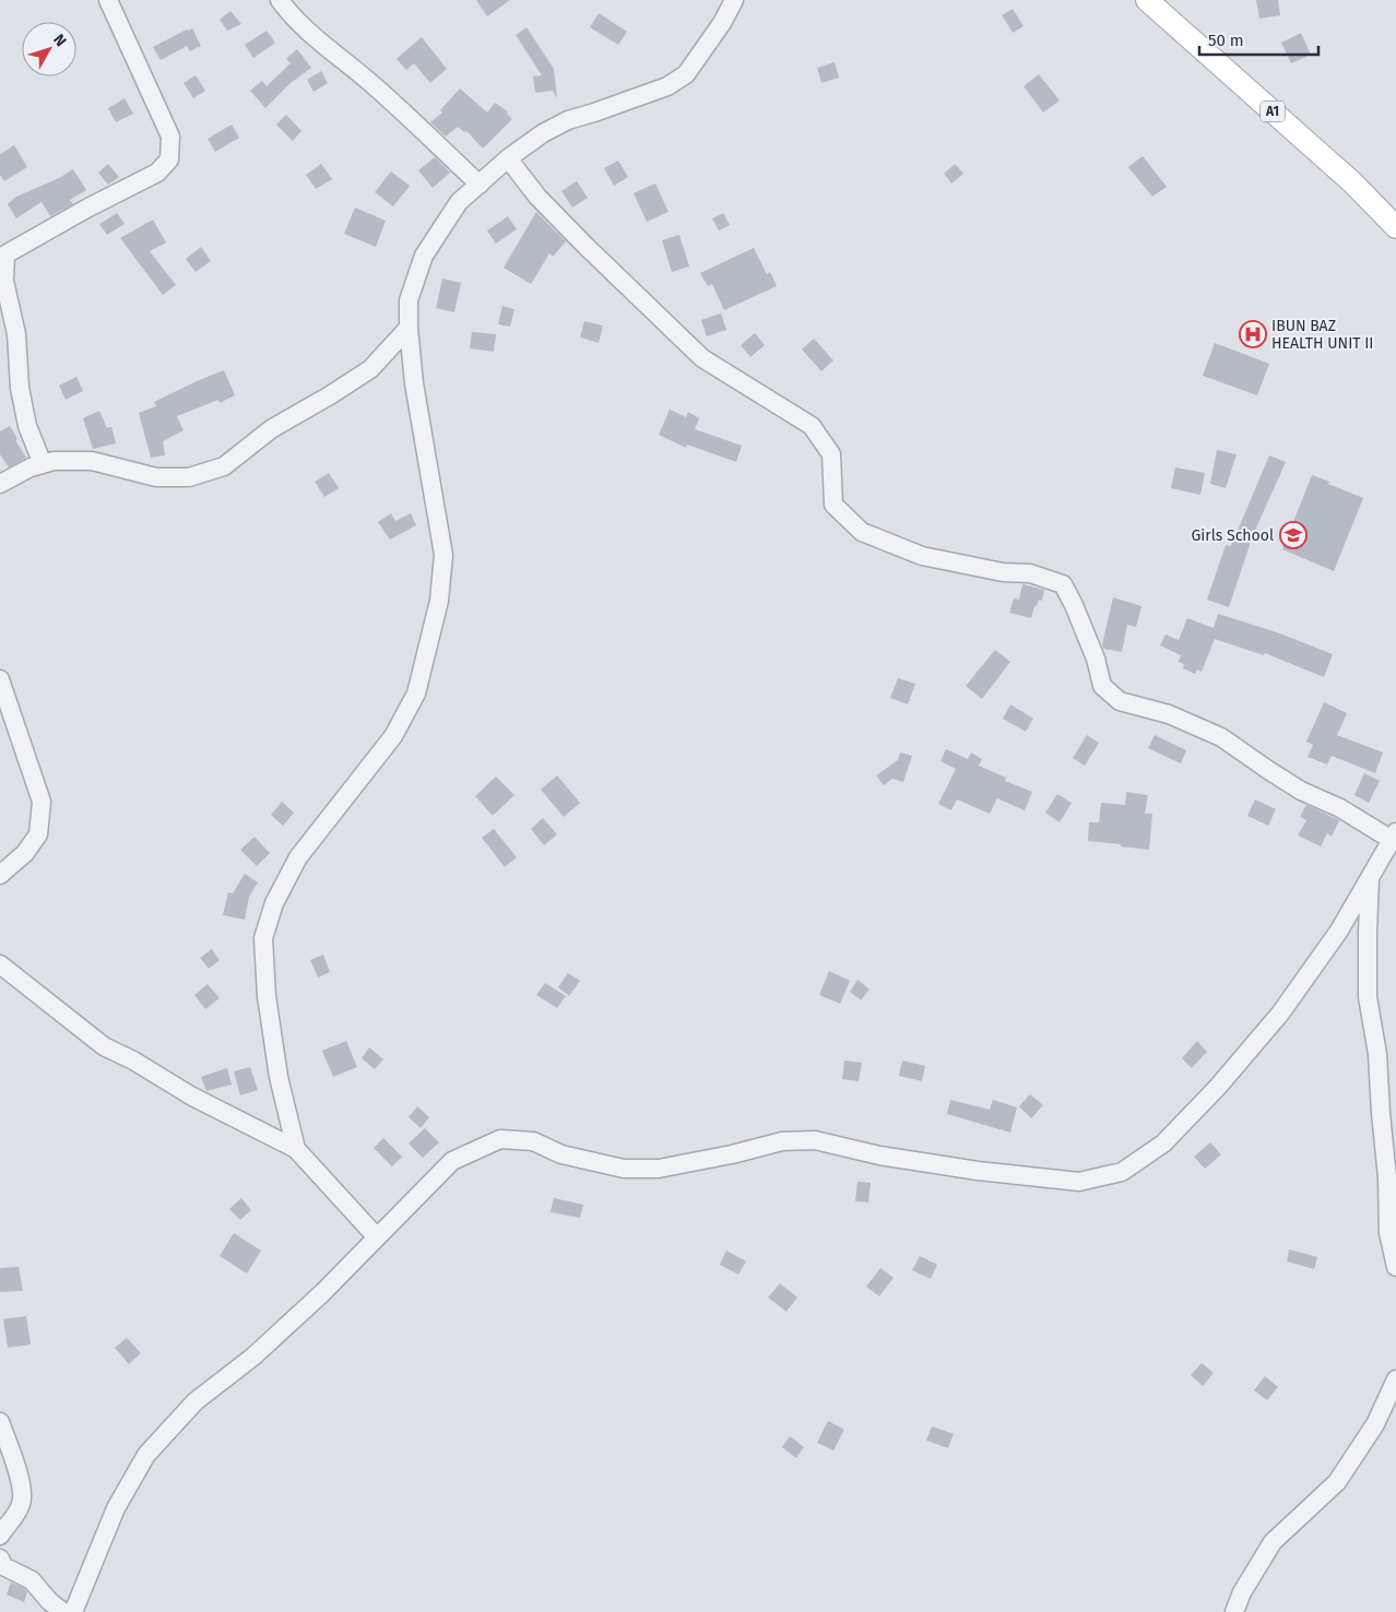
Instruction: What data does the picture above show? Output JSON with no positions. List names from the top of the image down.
{
  "streets": {
    "main road": ["A1"]
  },
  "places": {
    "hospital": ["IBUN BAZ HEALTH UNIT II"],
    "school or university": ["Girls School"]
  },
  "scale_bar": "50 m",
  "north": "top right"
}
